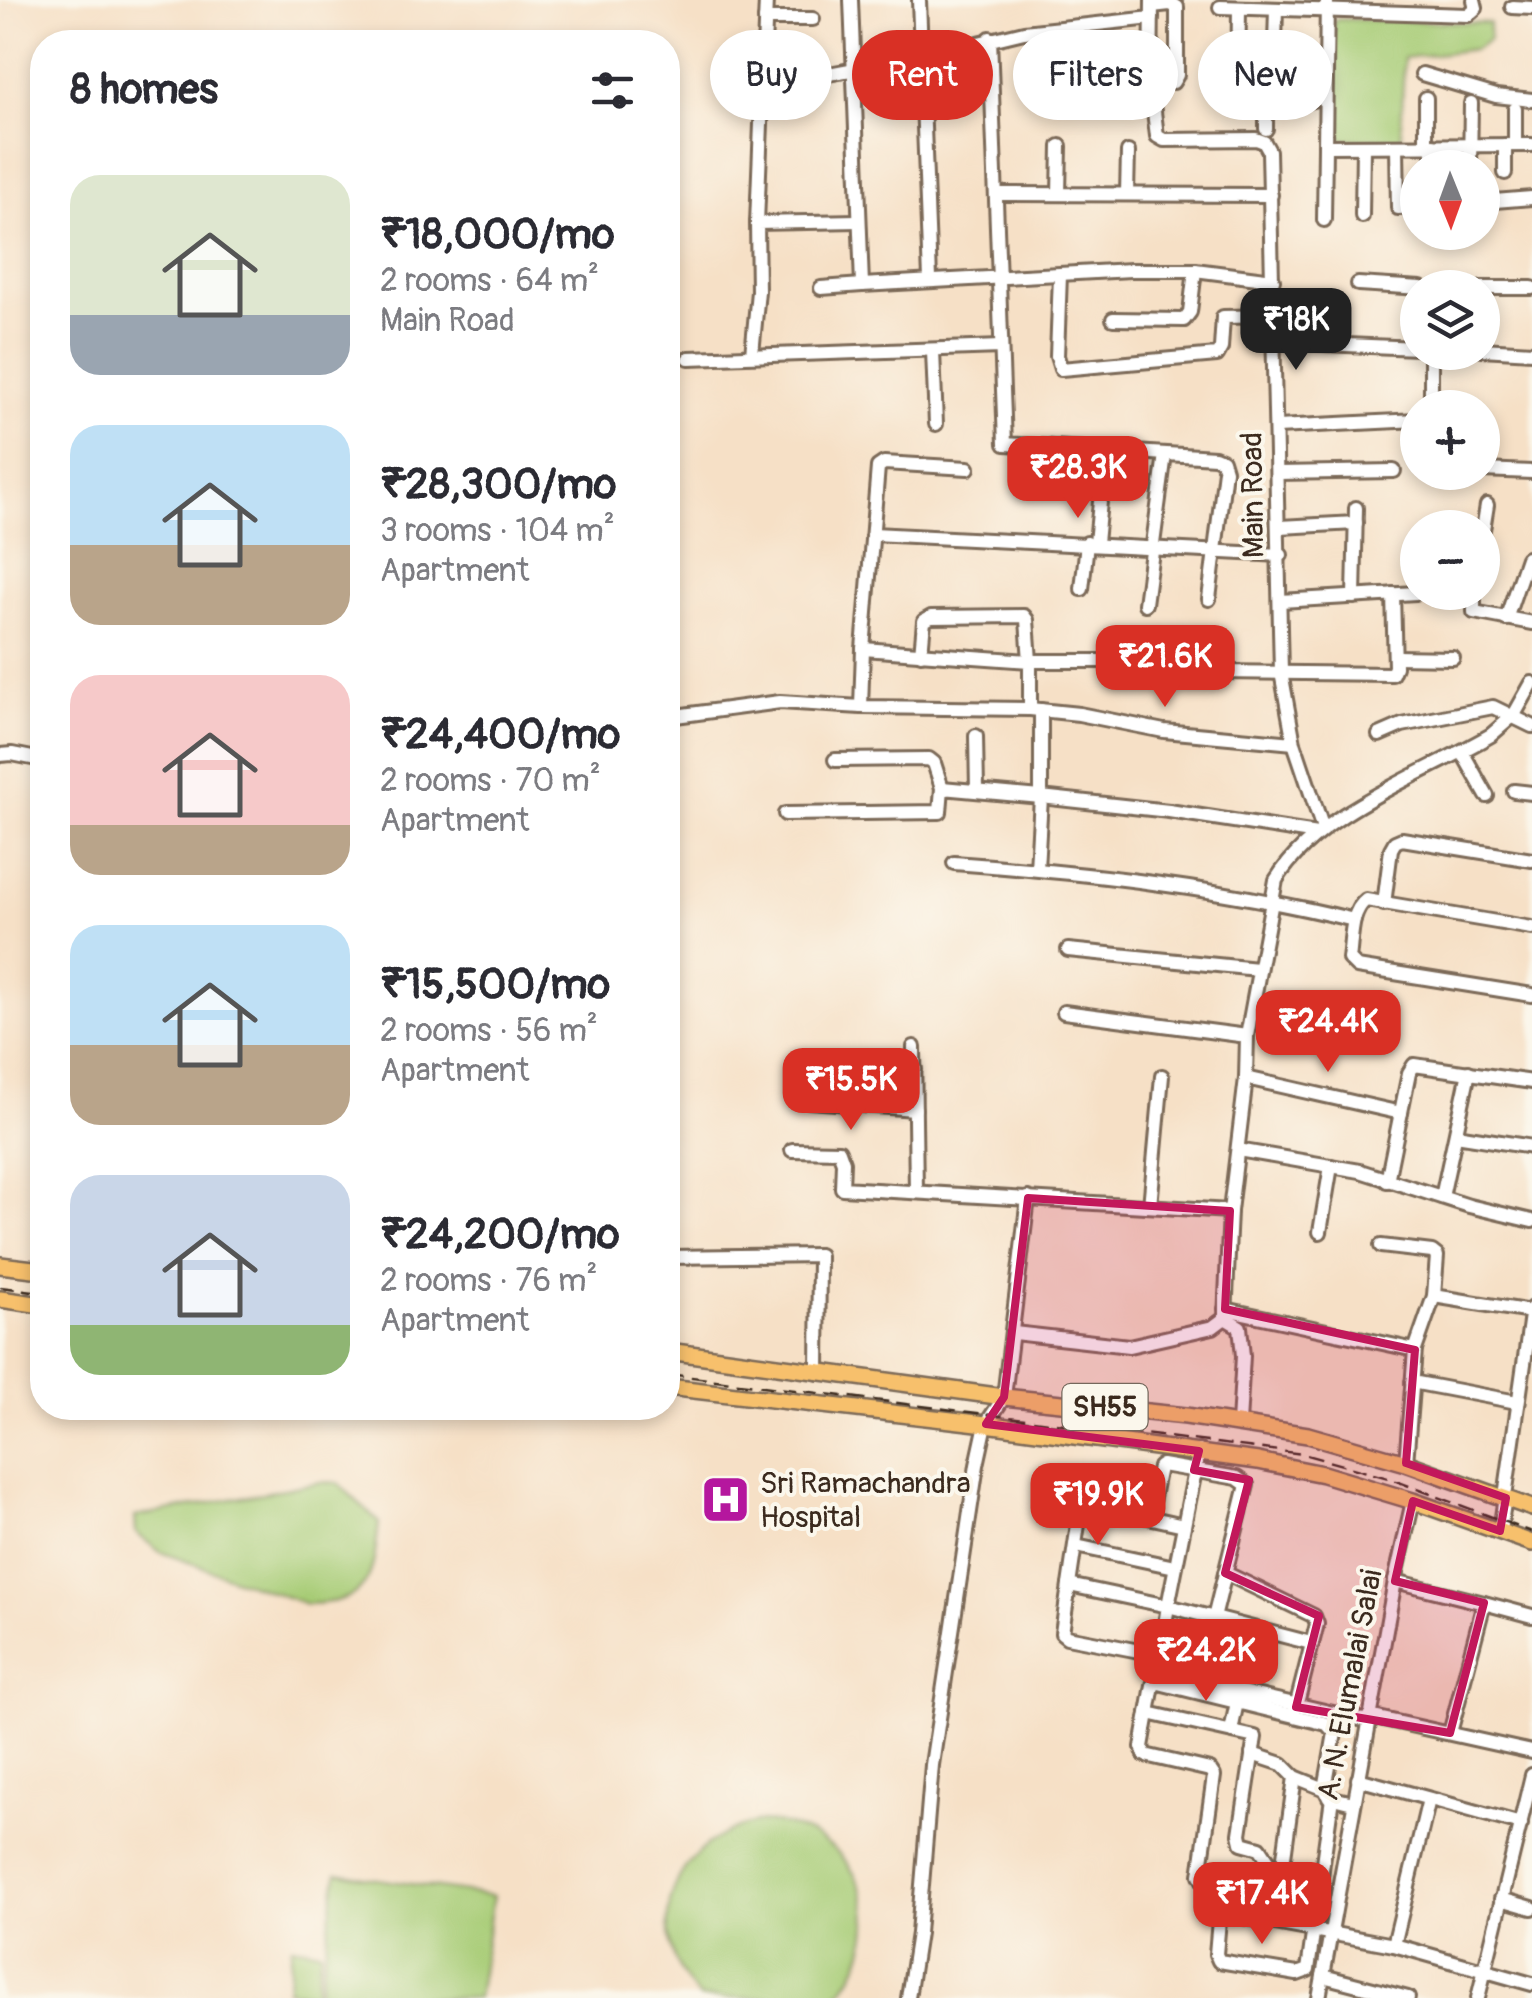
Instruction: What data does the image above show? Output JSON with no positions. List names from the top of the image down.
{
  "streets": {
    "main road": ["SH55"],
    "street": ["Main Road", "A. N. Elumalai Salai"]
  },
  "crossings": [
    ["SH55", "A. N. Elumalai Salai"]
  ],
  "places": {
    "hospital": ["Sri Ramachandra Hospital"]
  },
  "north": "bottom",
  "page": {
    "chip": [
      "Buy",
      "Rent",
      "Filters",
      "New"
    ],
    "heading": "8 homes",
    "map_buttons": ["+", "−"],
    "list": [
      {
        "name": "₹18,000/mo",
        "note": "2 rooms · 64 m² · Main Road"
      },
      {
        "name": "₹28,300/mo",
        "note": "3 rooms · 104 m² · Apartment"
      },
      {
        "name": "₹24,400/mo",
        "note": "2 rooms · 70 m² · Apartment"
      },
      {
        "name": "₹15,500/mo",
        "note": "2 rooms · 56 m² · Apartment"
      },
      {
        "name": "₹24,200/mo",
        "note": "2 rooms · 76 m² · Apartment"
      }
    ],
    "price": [
      "₹18K",
      "₹28.3K",
      "₹21.6K",
      "₹24.4K",
      "₹15.5K",
      "₹19.9K",
      "₹24.2K",
      "₹17.4K"
    ]
  }
}
